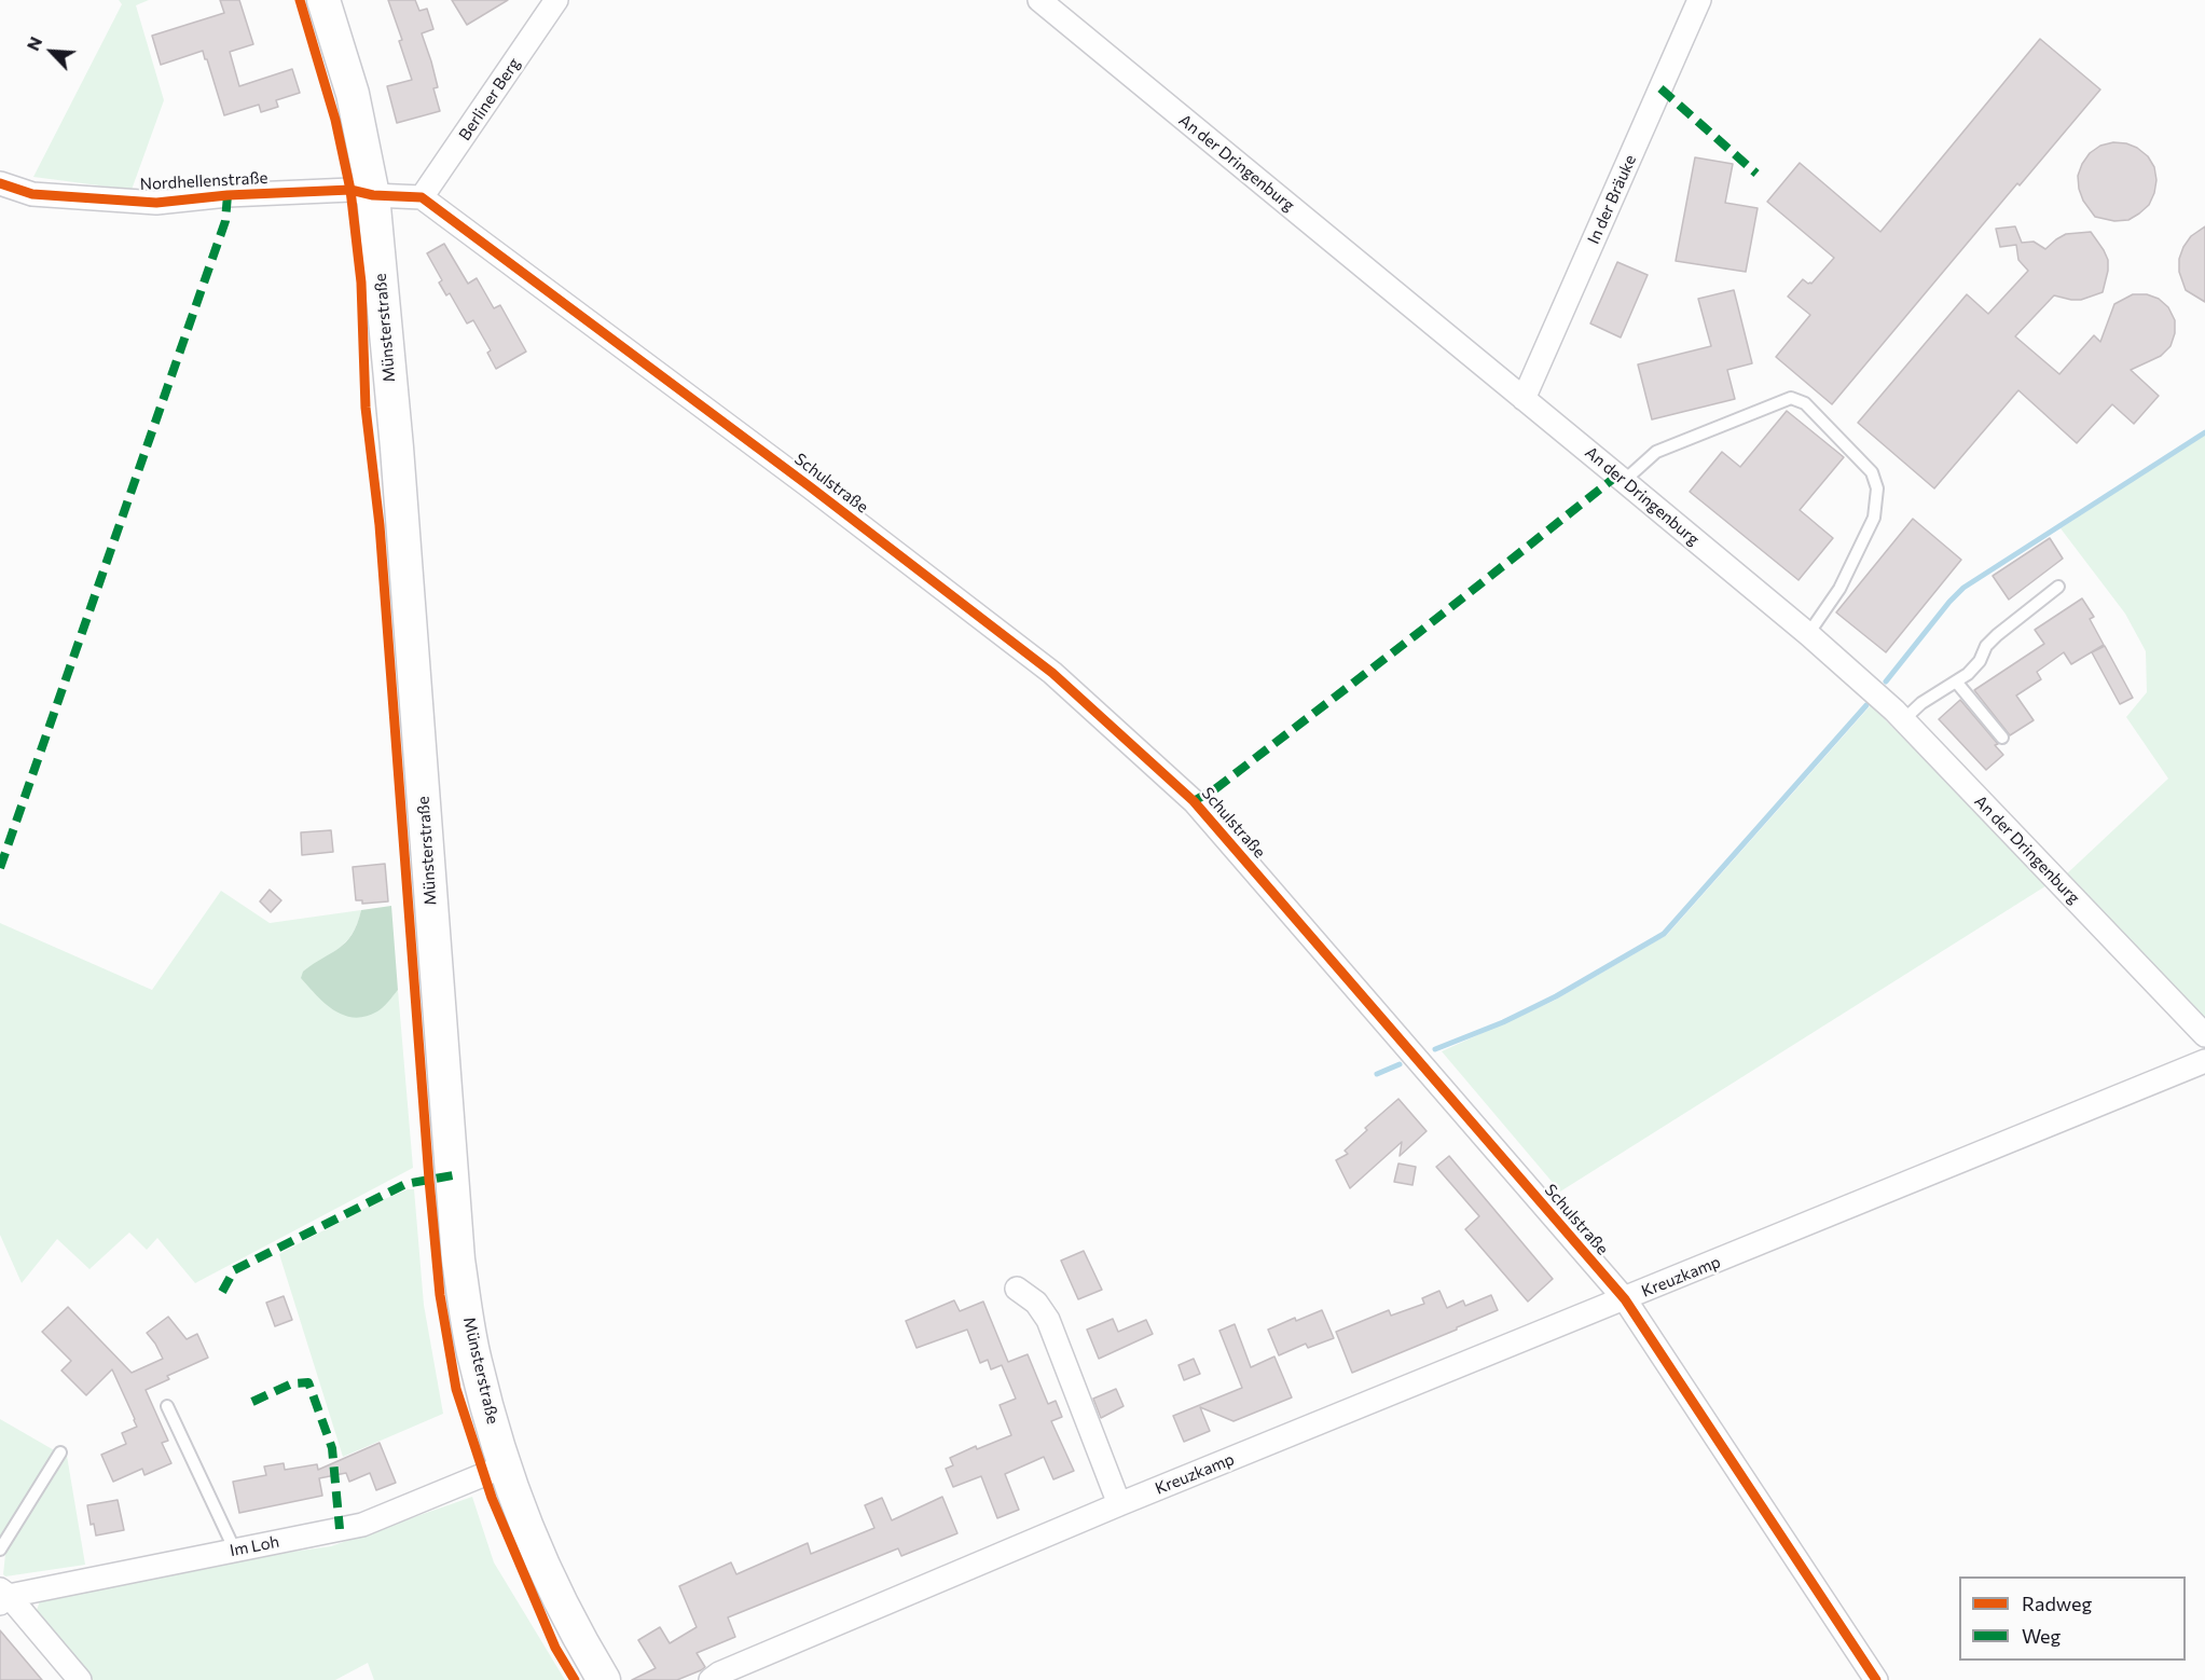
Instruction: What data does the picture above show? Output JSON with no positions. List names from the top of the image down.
{
  "streets": {
    "main road": ["Münsterstraße"],
    "street": [
      "Berliner Berg",
      "An der Dringenburg",
      "Nordhellenstraße",
      "In der Bräuke",
      "Schulstraße",
      "Kreuzkamp",
      "Im Loh"
    ]
  },
  "crossings": [
    ["Berliner Berg", "Schulstraße"],
    ["An der Dringenburg", "In der Bräuke"],
    ["Nordhellenstraße", "Münsterstraße"],
    ["Münsterstraße", "Im Loh"],
    ["Schulstraße", "Kreuzkamp"]
  ],
  "legend": ["Radweg", "Weg"],
  "north": "top left"
}
